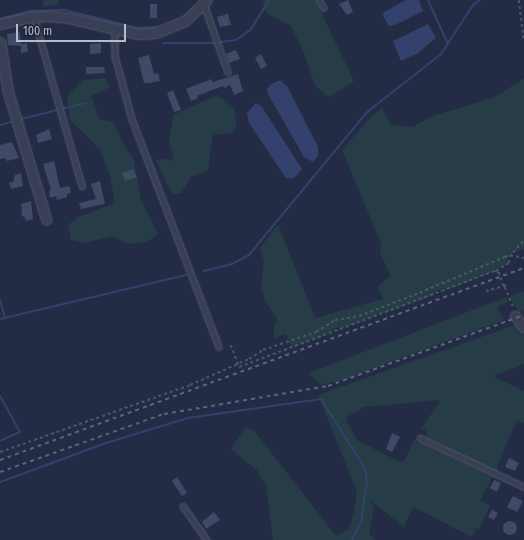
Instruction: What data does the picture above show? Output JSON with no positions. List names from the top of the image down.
{
  "scale_bar": "100 m"
}
